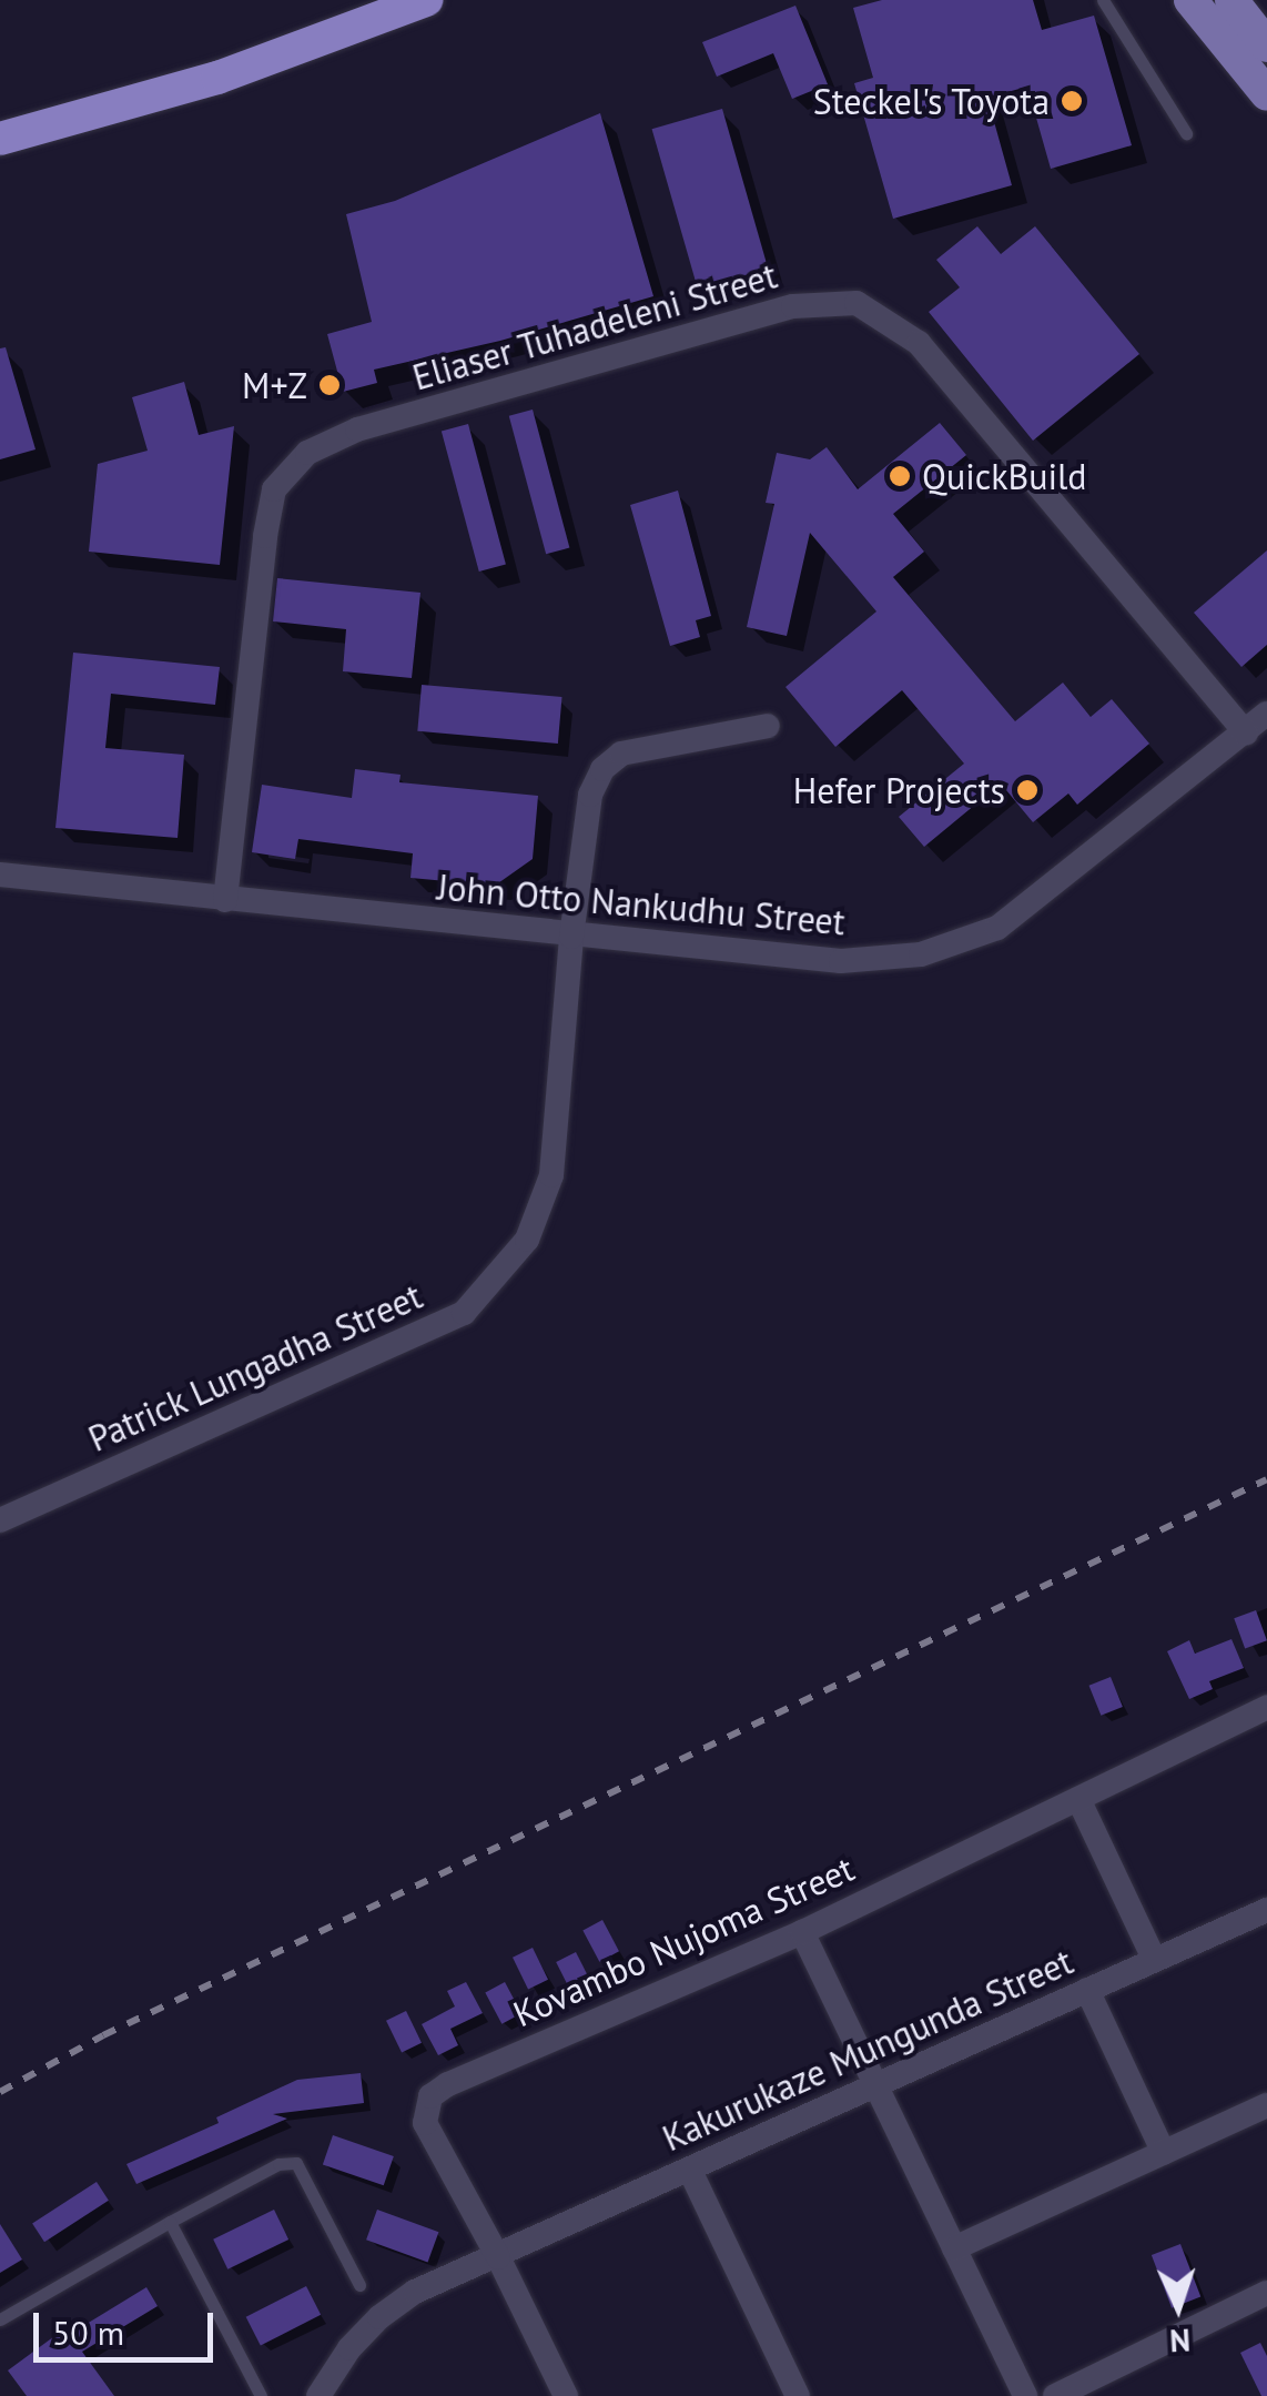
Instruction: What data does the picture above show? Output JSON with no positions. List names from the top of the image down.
{
  "streets": {
    "street": [
      "Eliaser Tuhadeleni Street",
      "John Otto Nankudhu Street",
      "Patrick Lungadha Street",
      "Kovambo Nujoma Street",
      "Kakurukaze Mungunda Street"
    ]
  },
  "crossings": [
    ["Eliaser Tuhadeleni Street", "John Otto Nankudhu Street"],
    ["John Otto Nankudhu Street", "Patrick Lungadha Street"],
    ["Kovambo Nujoma Street", "Kakurukaze Mungunda Street"]
  ],
  "places": [
    "Steckel's Toyota",
    "M+Z",
    "QuickBuild",
    "Hefer Projects"
  ],
  "scale_bar": "50 m",
  "north": "bottom"
}
